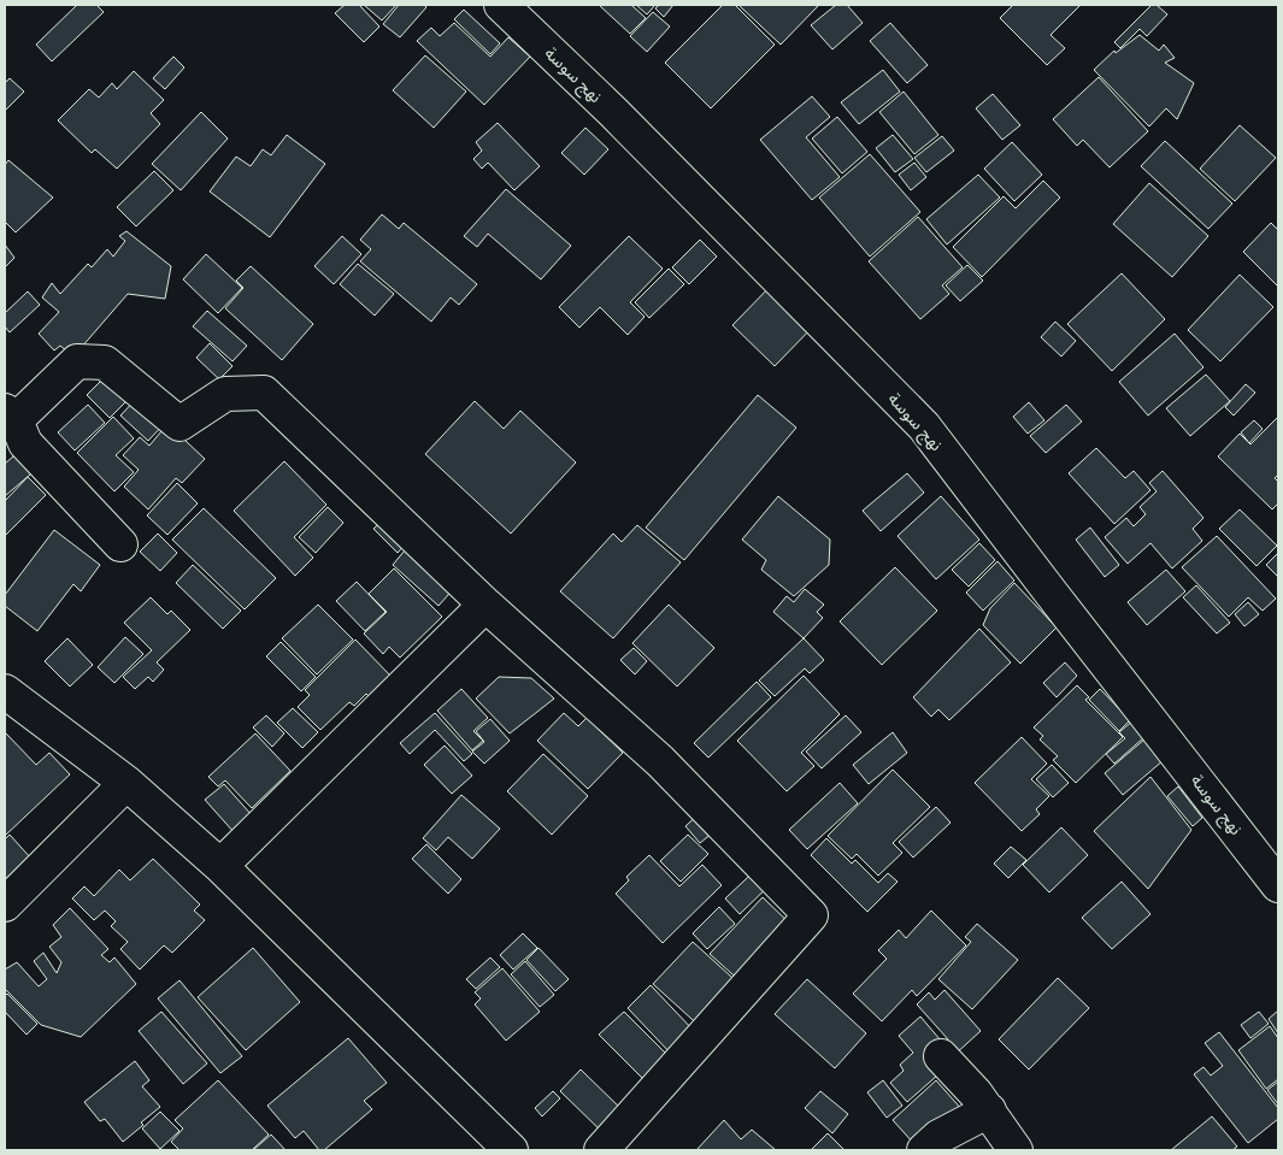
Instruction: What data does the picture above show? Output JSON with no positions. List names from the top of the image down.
{
  "streets": {
    "street": ["نهج سوسة"]
  }
}
